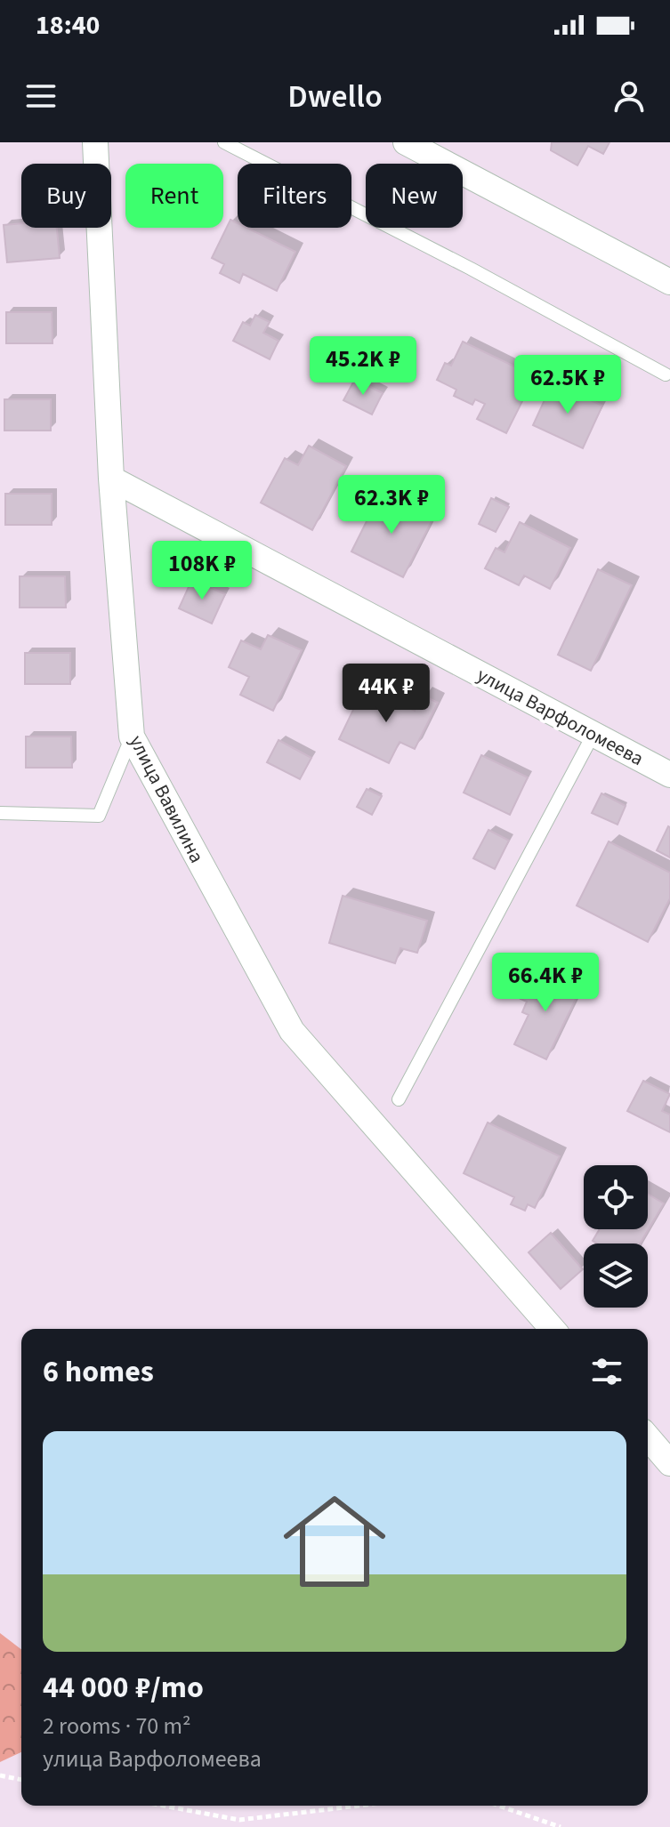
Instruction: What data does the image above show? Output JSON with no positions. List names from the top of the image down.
{
  "streets": {
    "street": ["улица Варфоломеева", "улица Вавилина"]
  },
  "crossings": [
    ["улица Варфоломеева", "улица Вавилина"]
  ],
  "page": {
    "status": "18:40",
    "header": "Dwello",
    "chip": [
      "Buy",
      "Rent",
      "Filters",
      "New"
    ],
    "price": [
      "45.2K ₽",
      "62.5K ₽",
      "62.3K ₽",
      "108K ₽",
      "44K ₽",
      "66.4K ₽"
    ],
    "heading": "6 homes",
    "list": [
      {
        "name": "44 000 ₽/mo",
        "note": "2 rooms · 70 m² · улица Варфоломеева"
      }
    ]
  }
}
